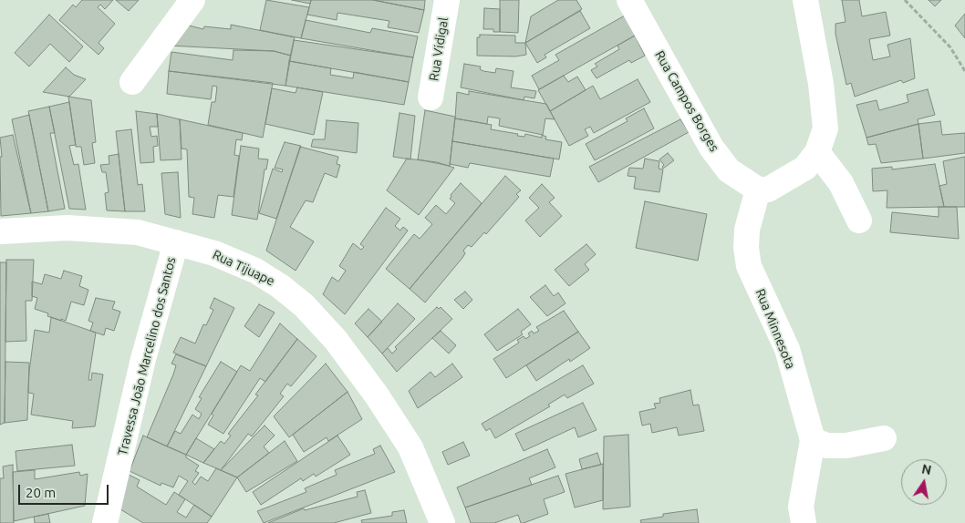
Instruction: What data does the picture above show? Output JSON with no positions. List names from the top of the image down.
{
  "streets": {
    "street": [
      "Rua Vidigal",
      "Rua Campos Borges",
      "Rua Tijuape",
      "Rua Minnesota",
      "Travessa João Marcelino dos Santos"
    ]
  },
  "crossings": [
    ["Rua Campos Borges", "Rua Minnesota"],
    ["Rua Tijuape", "Travessa João Marcelino dos Santos"]
  ],
  "scale_bar": "20 m",
  "north": "top"
}
